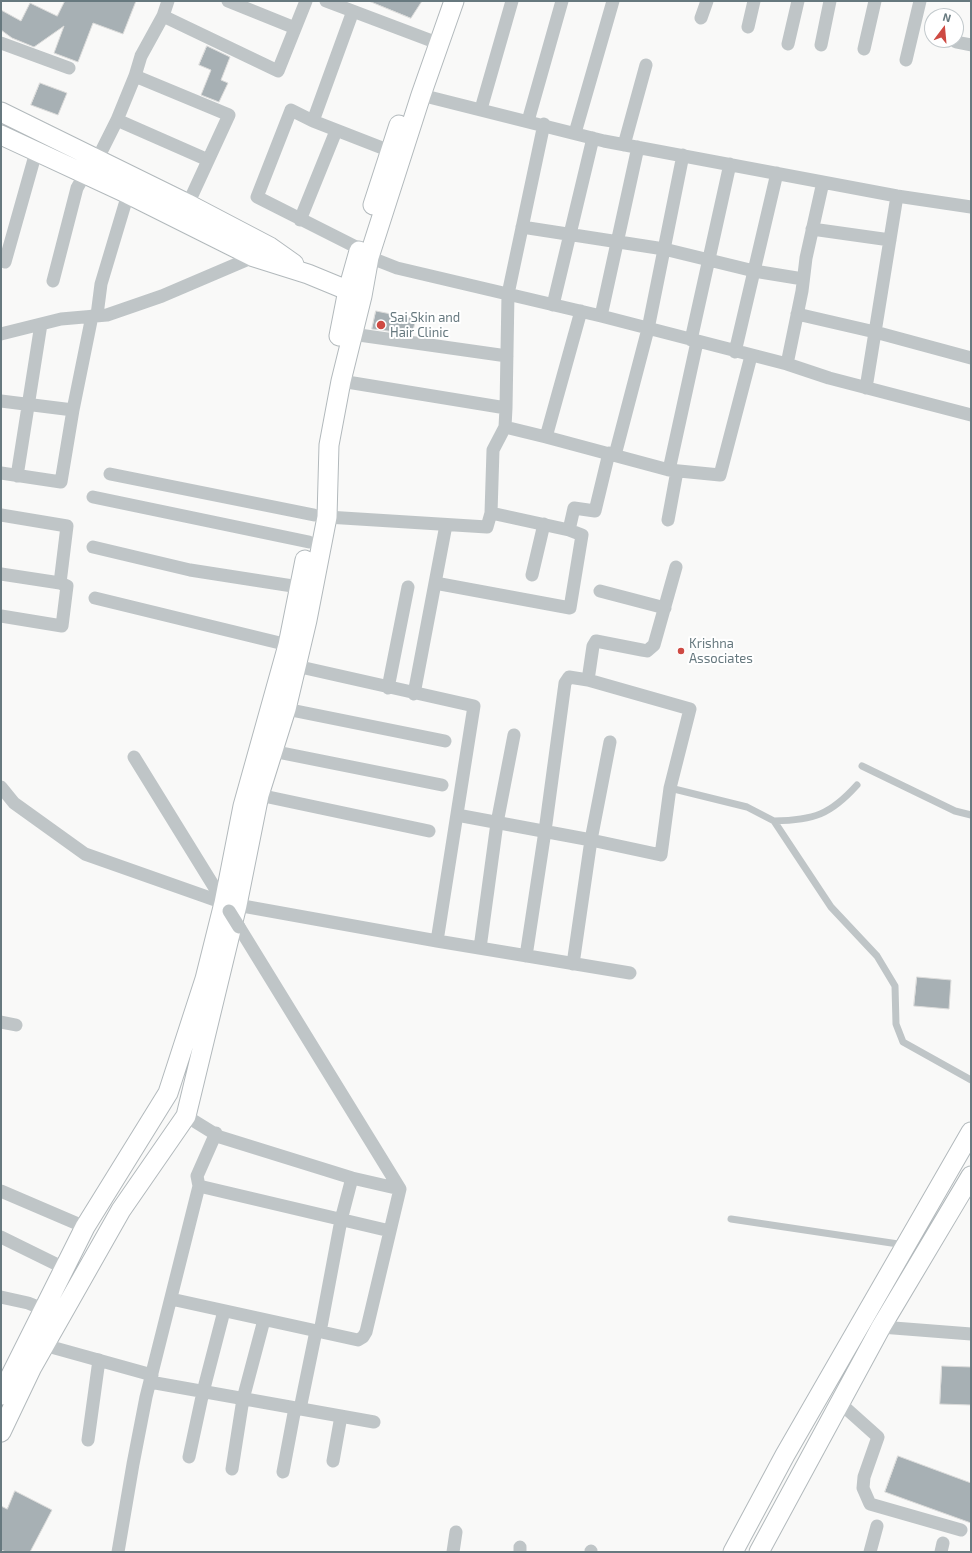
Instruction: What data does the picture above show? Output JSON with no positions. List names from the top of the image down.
{
  "places": ["Sai Skin and Hair Clinic", "Krishna Associates"],
  "north": "top"
}
